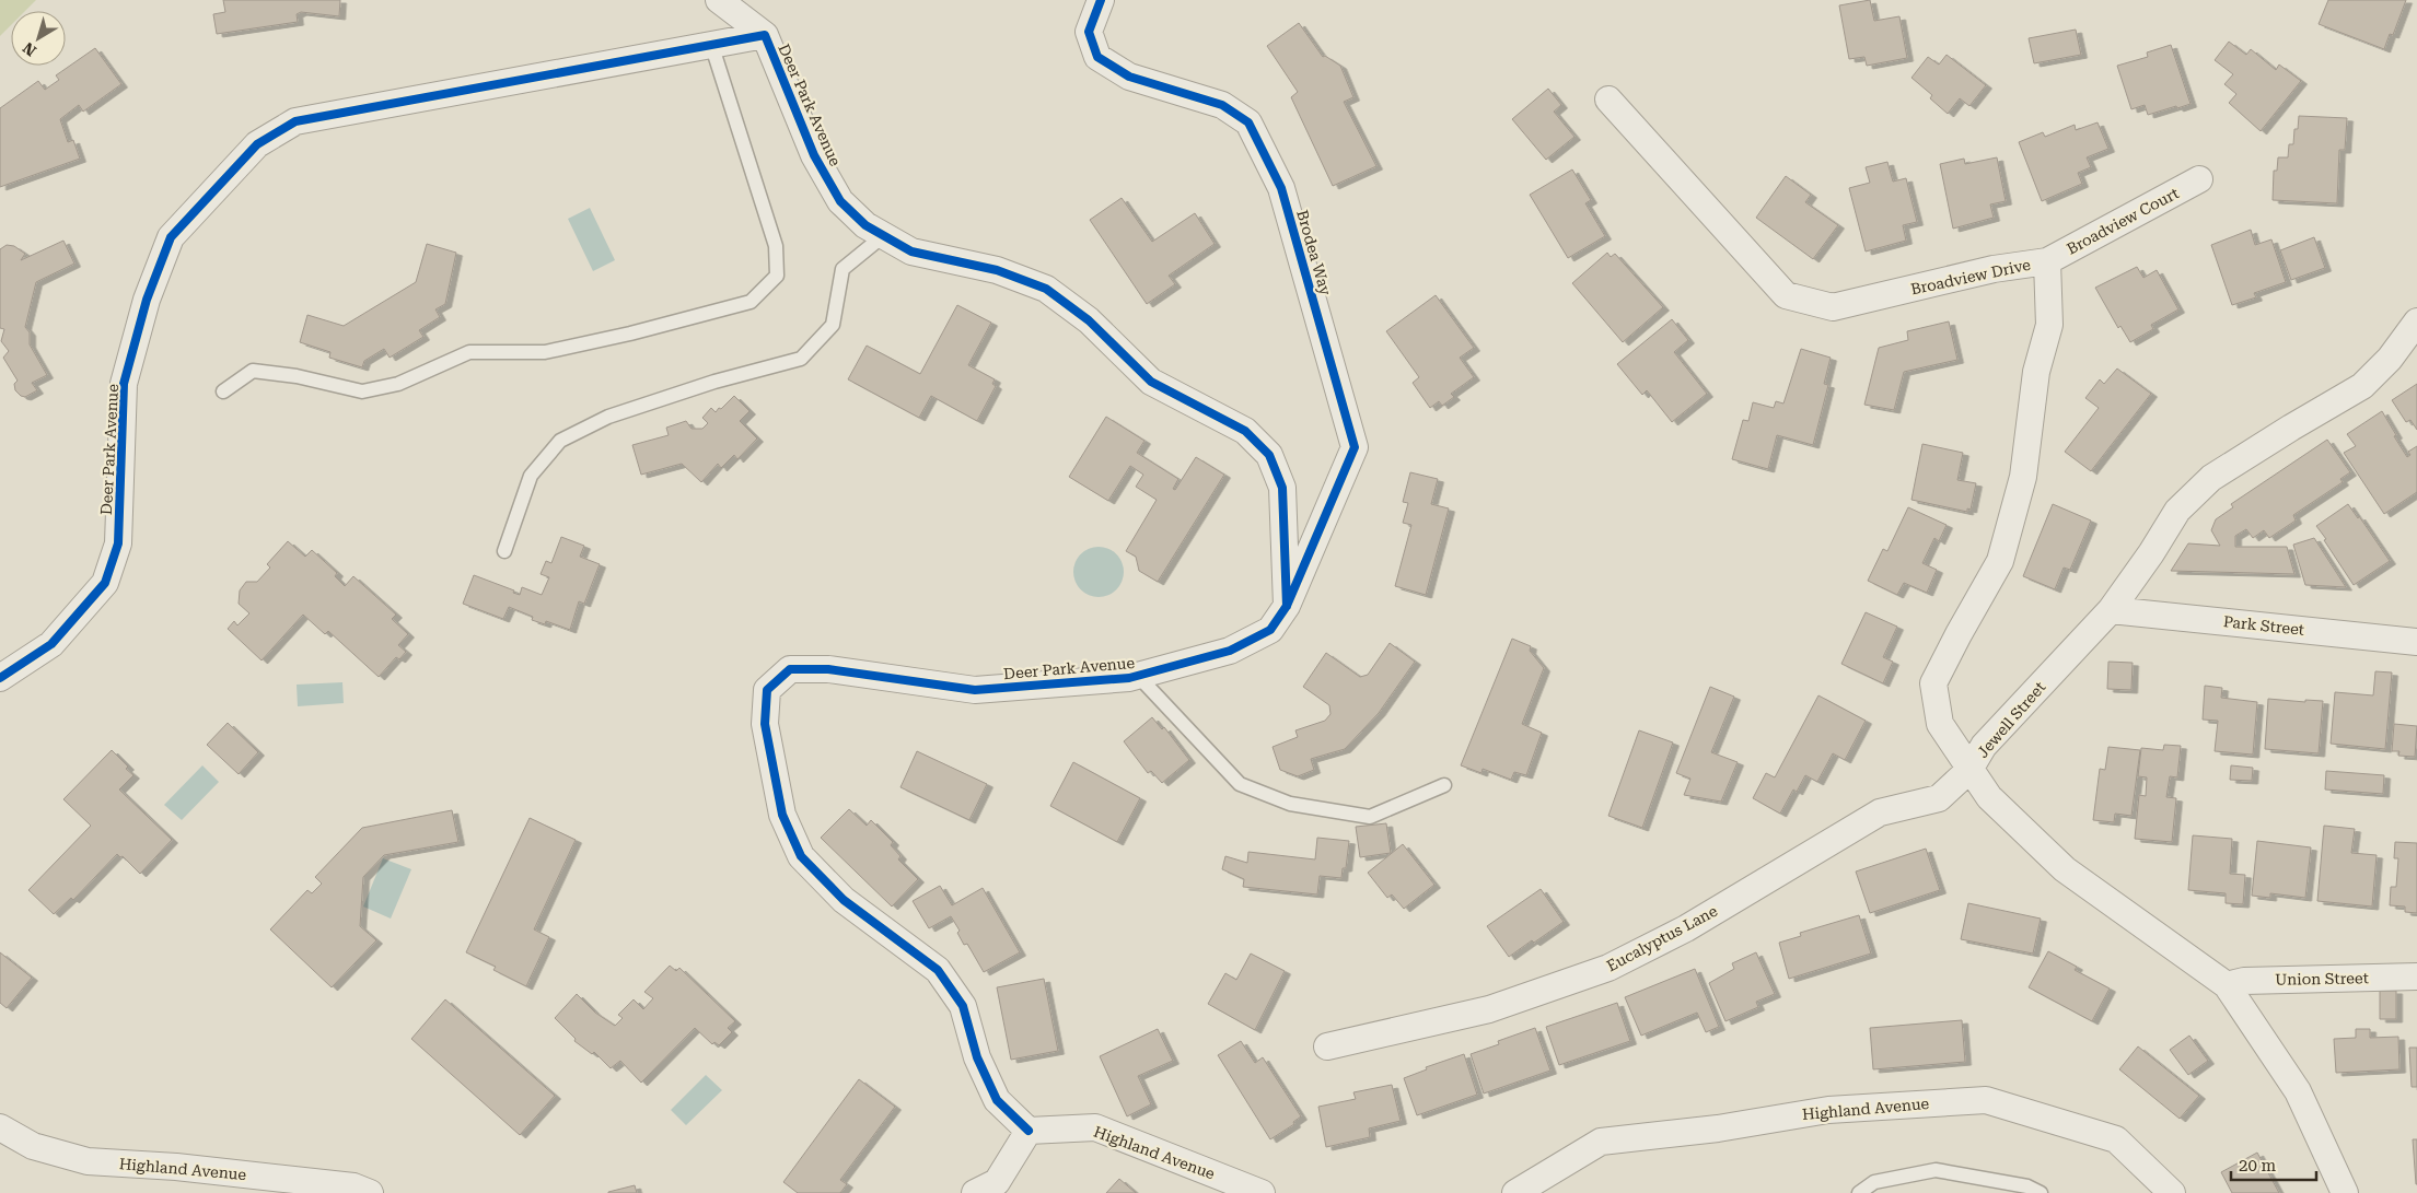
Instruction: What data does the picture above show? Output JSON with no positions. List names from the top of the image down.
{
  "streets": {
    "street": [
      "Deer Park Avenue",
      "Broadview Court",
      "Brodea Way",
      "Broadview Drive",
      "Park Street",
      "Jewell Street",
      "Eucalyptus Lane",
      "Union Street",
      "Highland Avenue"
    ]
  },
  "crossings": [
    ["Deer Park Avenue", "Brodea Way"],
    ["Deer Park Avenue", "Highland Avenue"],
    ["Broadview Court", "Broadview Drive"],
    ["Broadview Drive", "Jewell Street"],
    ["Broadview Drive", "Eucalyptus Lane"],
    ["Park Street", "Jewell Street"],
    ["Jewell Street", "Eucalyptus Lane"],
    ["Jewell Street", "Union Street"]
  ],
  "scale_bar": "20 m",
  "north": "bottom left"
}
